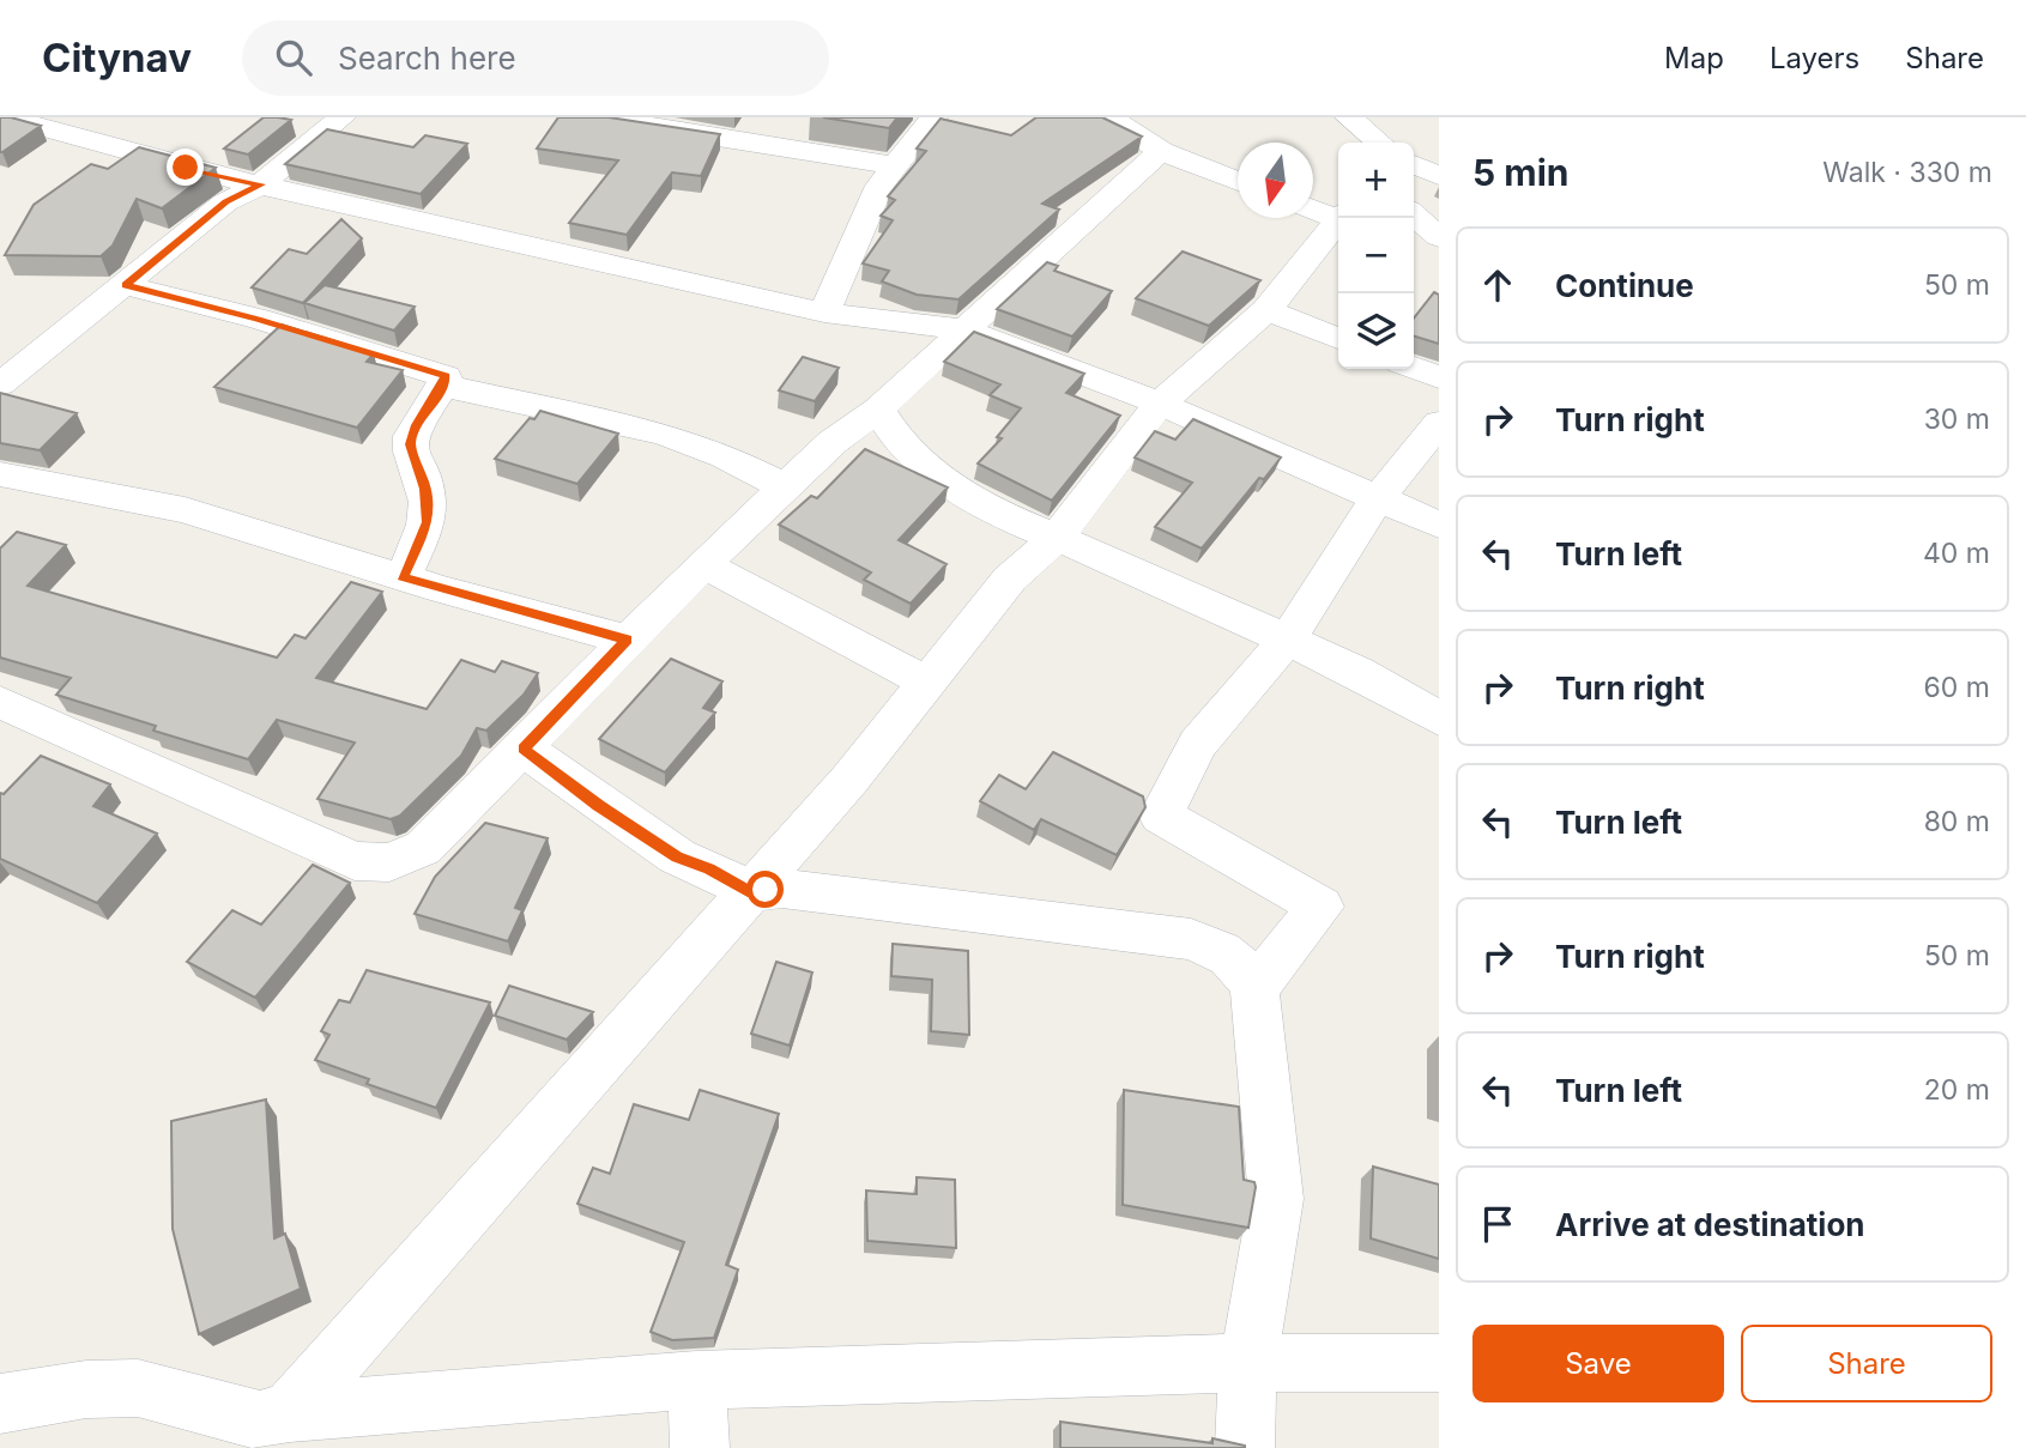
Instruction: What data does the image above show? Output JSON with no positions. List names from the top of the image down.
{
  "north": "bottom",
  "page": {
    "header": "Citynav",
    "search": "Search here",
    "nav": ["Map", "Layers", "Share"],
    "heading": ["5 min", "Walk · 330 m"],
    "map_buttons": ["+", "−"],
    "list": [
      ["Continue", "50 m"],
      ["Turn right", "30 m"],
      ["Turn left", "40 m"],
      ["Turn right", "60 m"],
      ["Turn left", "80 m"],
      ["Turn right", "50 m"],
      ["Turn left", "20 m"],
      "Arrive at destination"
    ],
    "buttons": ["Save", "Share"]
  }
}
